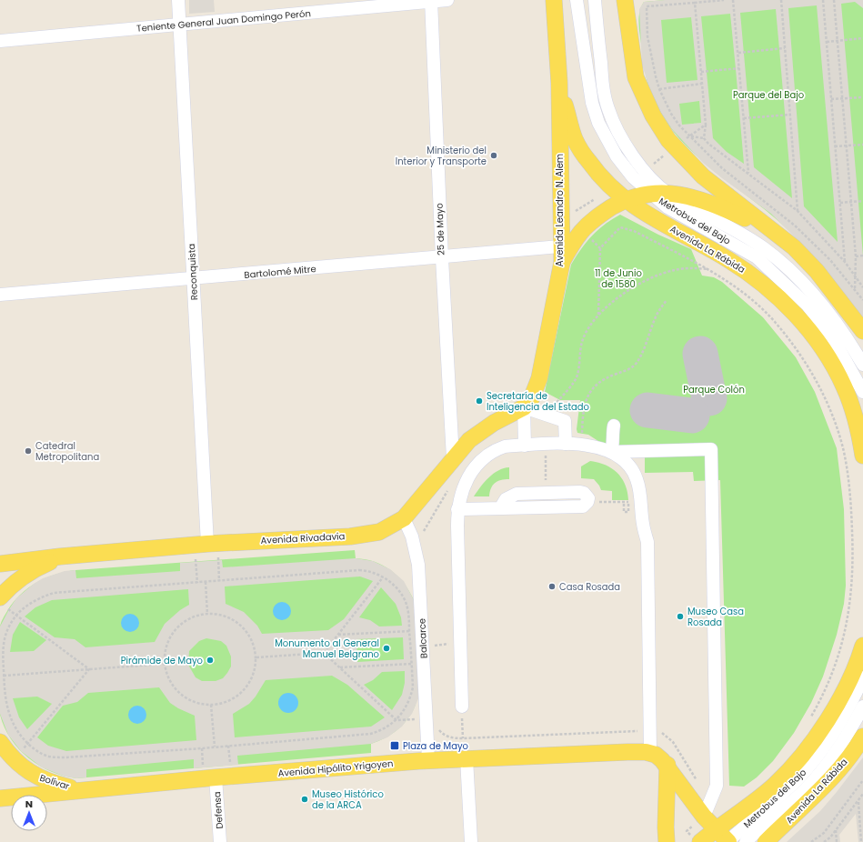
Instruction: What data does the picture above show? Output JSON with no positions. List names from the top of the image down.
{
  "streets": {
    "main road": [
      "Avenida Leandro N. Alem",
      "Avenida La Rábida",
      "Avenida Rivadavia",
      "Avenida Hipólito Yrigoyen",
      "Bolívar"
    ],
    "street": [
      "Teniente General Juan Domingo Perón",
      "Metrobus del Bajo",
      "25 de Mayo",
      "Reconquista",
      "Bartolomé Mitre",
      "Balcarce",
      "Defensa"
    ]
  },
  "crossings": [
    ["Teniente General Juan Domingo Perón", "25 de Mayo"],
    ["Teniente General Juan Domingo Perón", "Reconquista"],
    ["Avenida Leandro N. Alem", "Avenida La Rábida"],
    ["Avenida Leandro N. Alem", "Bartolomé Mitre"],
    ["Avenida Leandro N. Alem", "Avenida Rivadavia"],
    ["Metrobus del Bajo", "Avenida Hipólito Yrigoyen"],
    ["25 de Mayo", "Bartolomé Mitre"],
    ["25 de Mayo", "Avenida Rivadavia"],
    ["Reconquista", "Bartolomé Mitre"],
    ["Reconquista", "Avenida Rivadavia"],
    ["Avenida Rivadavia", "Balcarce"],
    ["Balcarce", "Avenida Hipólito Yrigoyen"],
    ["Avenida Hipólito Yrigoyen", "Bolívar"],
    ["Avenida Hipólito Yrigoyen", "Defensa"]
  ],
  "parks": ["Parque del Bajo", "11 de Junio de 1580", "Parque Colón"],
  "places": {
    "other": [
      "Ministerio del Interior y Transporte",
      "Secretaría de Inteligencia del Estado",
      "Catedral Metropolitana",
      "Casa Rosada",
      "Museo Casa Rosada",
      "Monumento al General Manuel Belgrano",
      "Pirámide de Mayo",
      "Museo Histórico de la ARCA"
    ],
    "transit": ["Plaza de Mayo"]
  },
  "north": "top"
}
